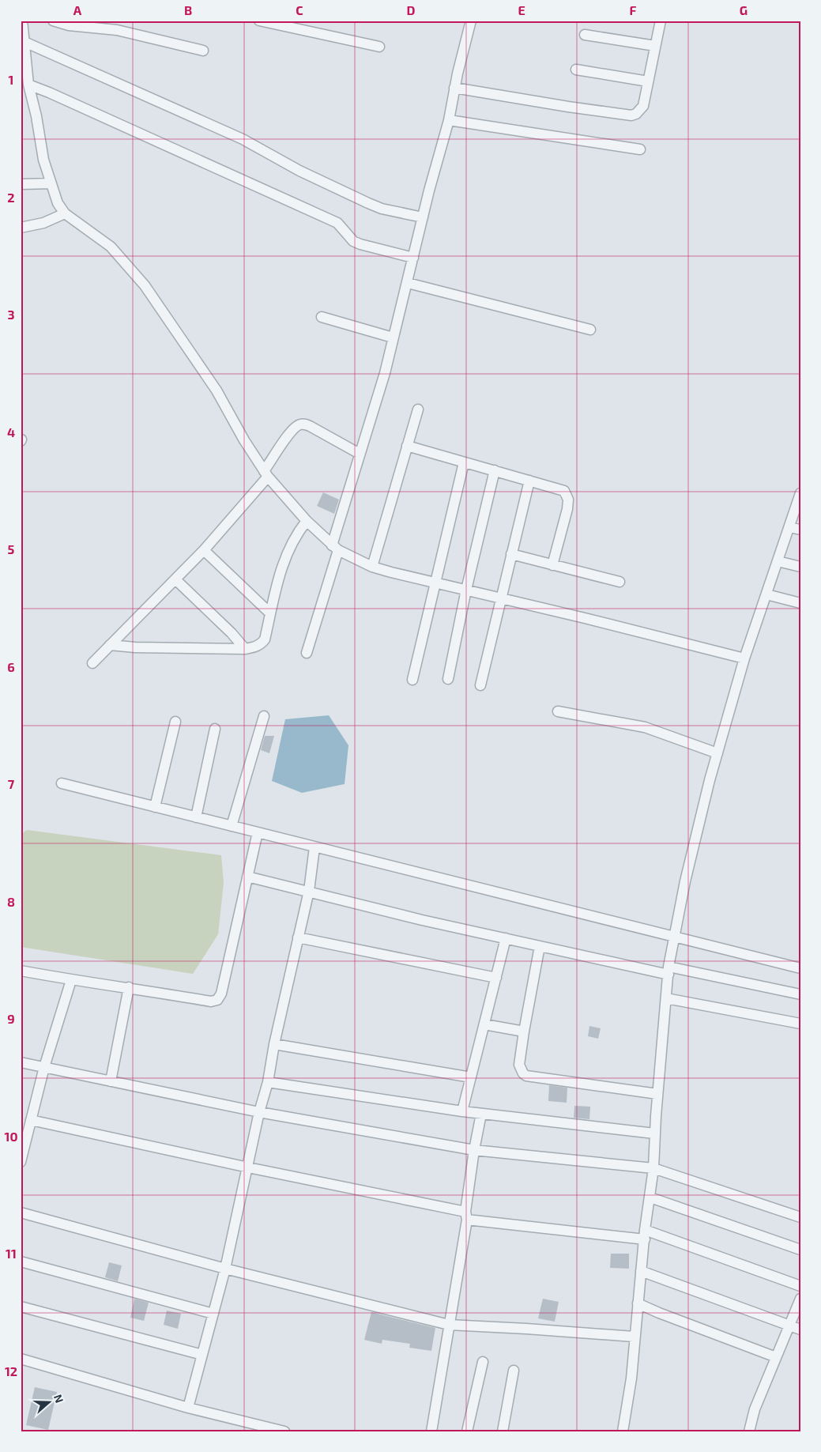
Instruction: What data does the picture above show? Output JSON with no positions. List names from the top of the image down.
{
  "north": "right",
  "grid": {
    "columns": [
      "A",
      "B",
      "C",
      "D",
      "E",
      "F",
      "G"
    ],
    "rows": [
      "1",
      "2",
      "3",
      "4",
      "5",
      "6",
      "7",
      "8",
      "9",
      "10",
      "11",
      "12"
    ]
  }
}
